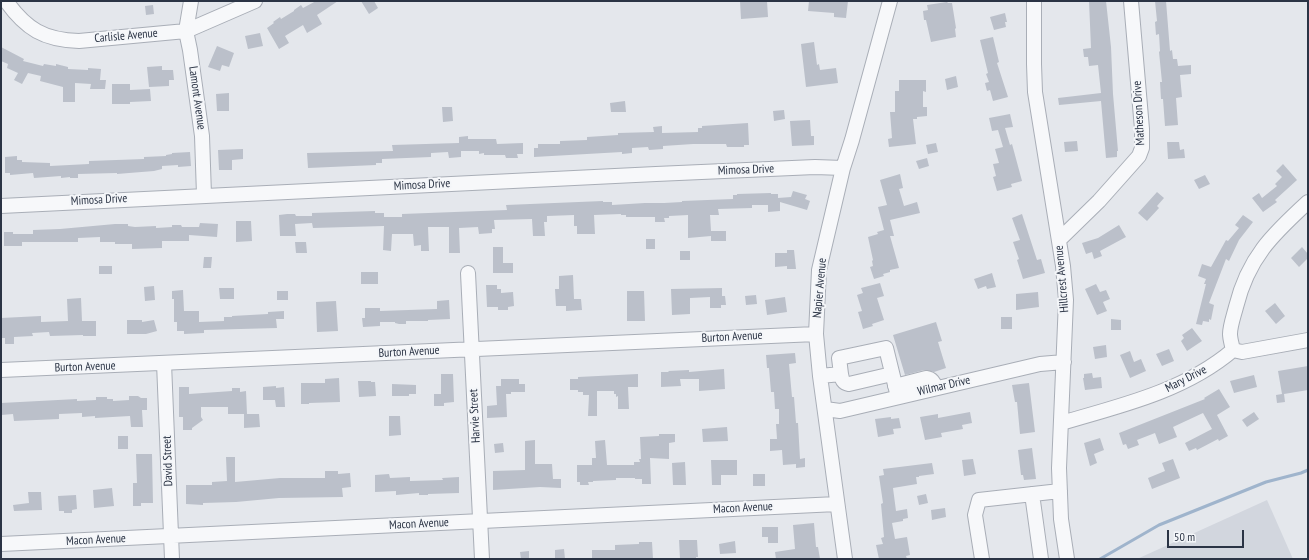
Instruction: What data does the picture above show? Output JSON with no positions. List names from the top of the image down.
{
  "streets": {
    "street": [
      "Carlisle Avenue",
      "Lamont Avenue",
      "Matheson Drive",
      "Mimosa Drive",
      "Hillcrest Avenue",
      "Napier Avenue",
      "Burton Avenue",
      "Mary Drive",
      "Wilmar Drive",
      "Harvie Street",
      "David Street",
      "Macon Avenue"
    ]
  },
  "crossings": [
    ["Carlisle Avenue", "Lamont Avenue"],
    ["Lamont Avenue", "Mimosa Drive"],
    ["Matheson Drive", "Hillcrest Avenue"],
    ["Mimosa Drive", "Napier Avenue"],
    ["Hillcrest Avenue", "Mary Drive"],
    ["Hillcrest Avenue", "Wilmar Drive"],
    ["Napier Avenue", "Burton Avenue"],
    ["Napier Avenue", "Wilmar Drive"],
    ["Napier Avenue", "Macon Avenue"],
    ["Burton Avenue", "Harvie Street"],
    ["Burton Avenue", "David Street"],
    ["Harvie Street", "Macon Avenue"],
    ["David Street", "Macon Avenue"]
  ],
  "scale_bar": "50 m"
}
